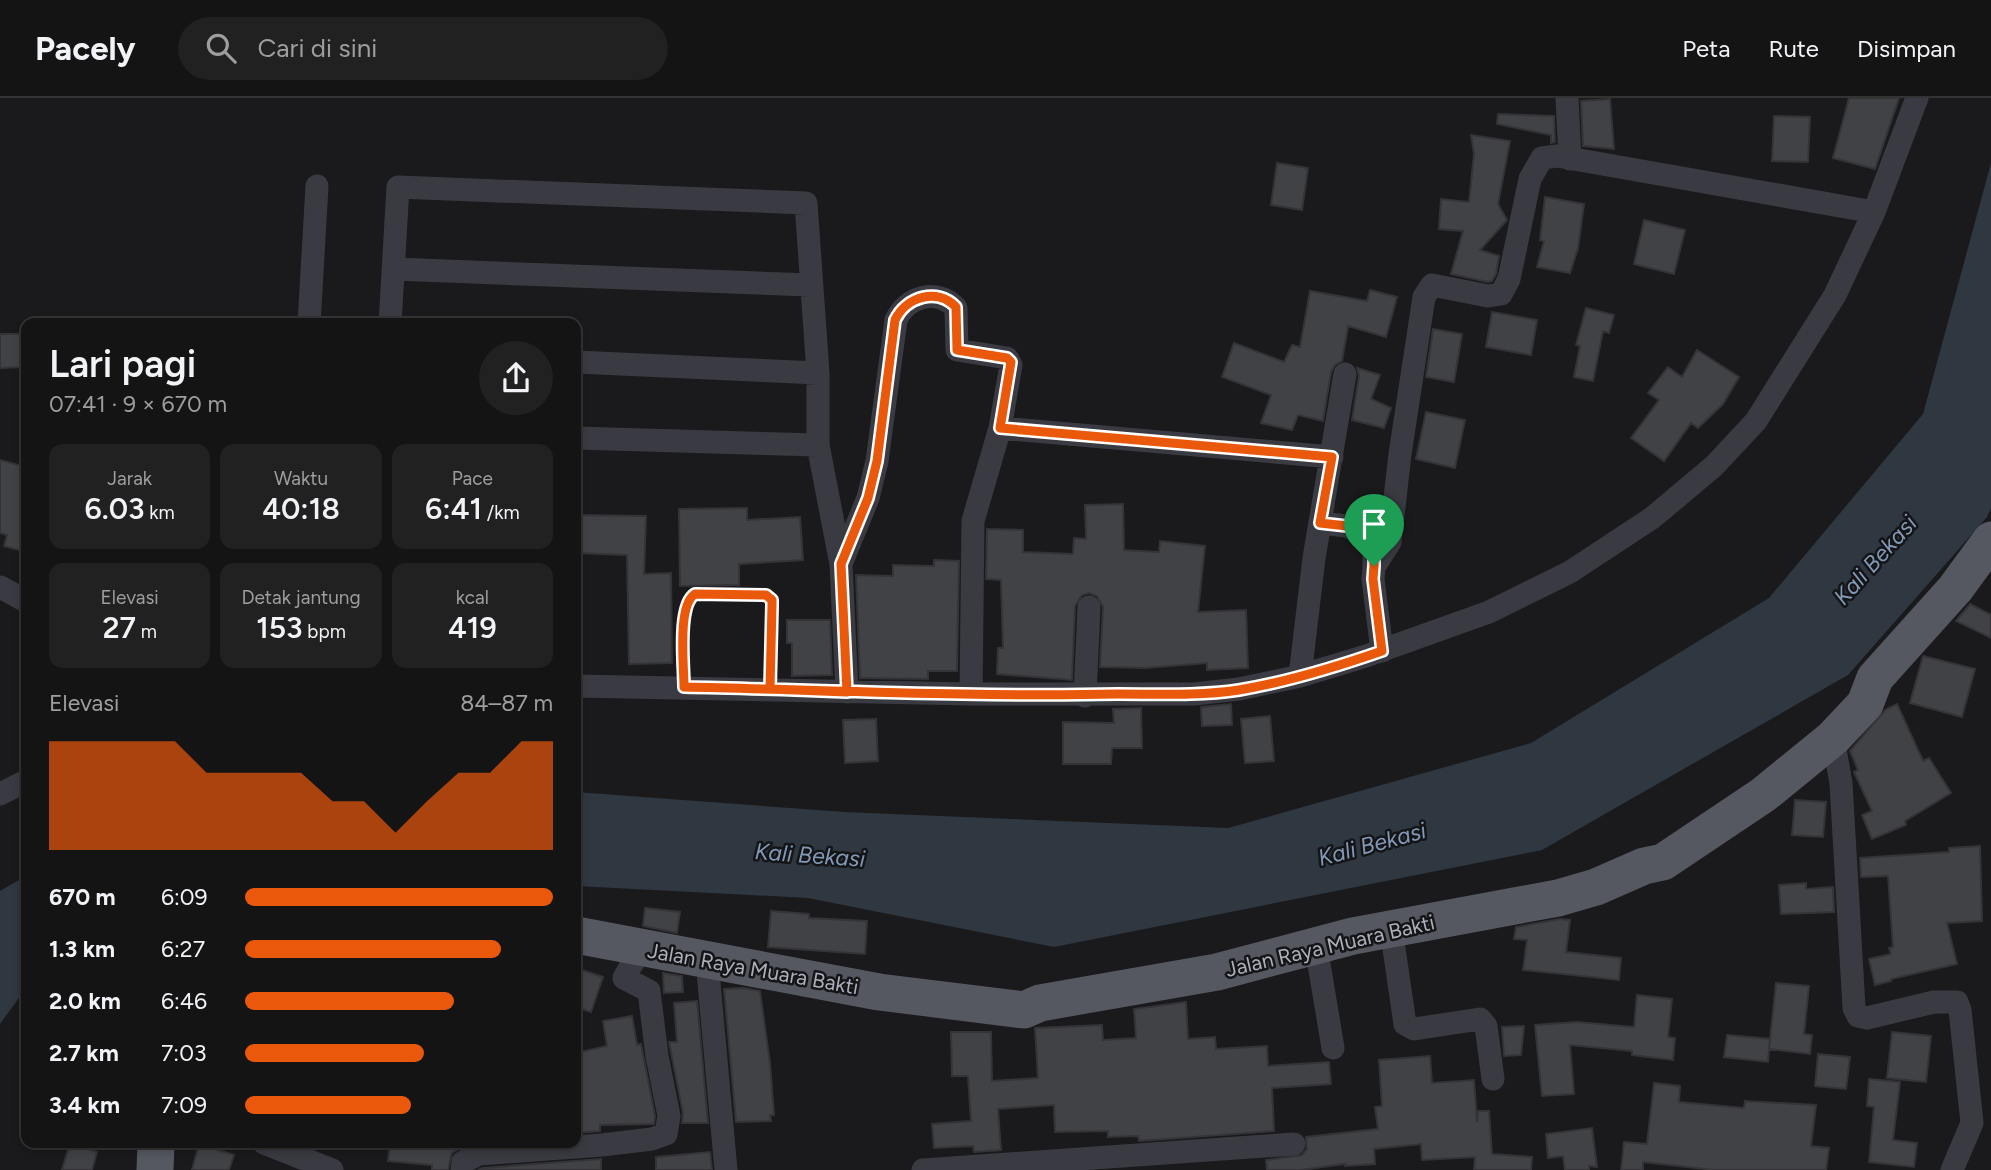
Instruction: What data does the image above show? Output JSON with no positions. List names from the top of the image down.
{
  "streets": {
    "main road": ["Jalan Raya Muara Bakti"]
  },
  "water": ["Kali Bekasi"],
  "page": {
    "header": "Pacely",
    "search": "Cari di sini",
    "nav": ["Peta", "Rute", "Disimpan"],
    "heading": ["Lari pagi", "07:41 · 9 × 670 m"],
    "stats": [
      ["Jarak", "6.03 km"],
      ["Waktu", "40:18"],
      ["Pace", "6:41 /km"],
      ["Elevasi", "27 m"],
      ["Detak jantung", "153 bpm"],
      ["kcal", "419"]
    ],
    "chart": ["Elevasi", "84–87 m"],
    "list": [
      {
        "name": "670 m",
        "note": "6:09"
      },
      {
        "name": "1.3 km",
        "note": "6:27"
      },
      {
        "name": "2.0 km",
        "note": "6:46"
      },
      {
        "name": "2.7 km",
        "note": "7:03"
      },
      {
        "name": "3.4 km",
        "note": "7:09"
      }
    ]
  }
}
